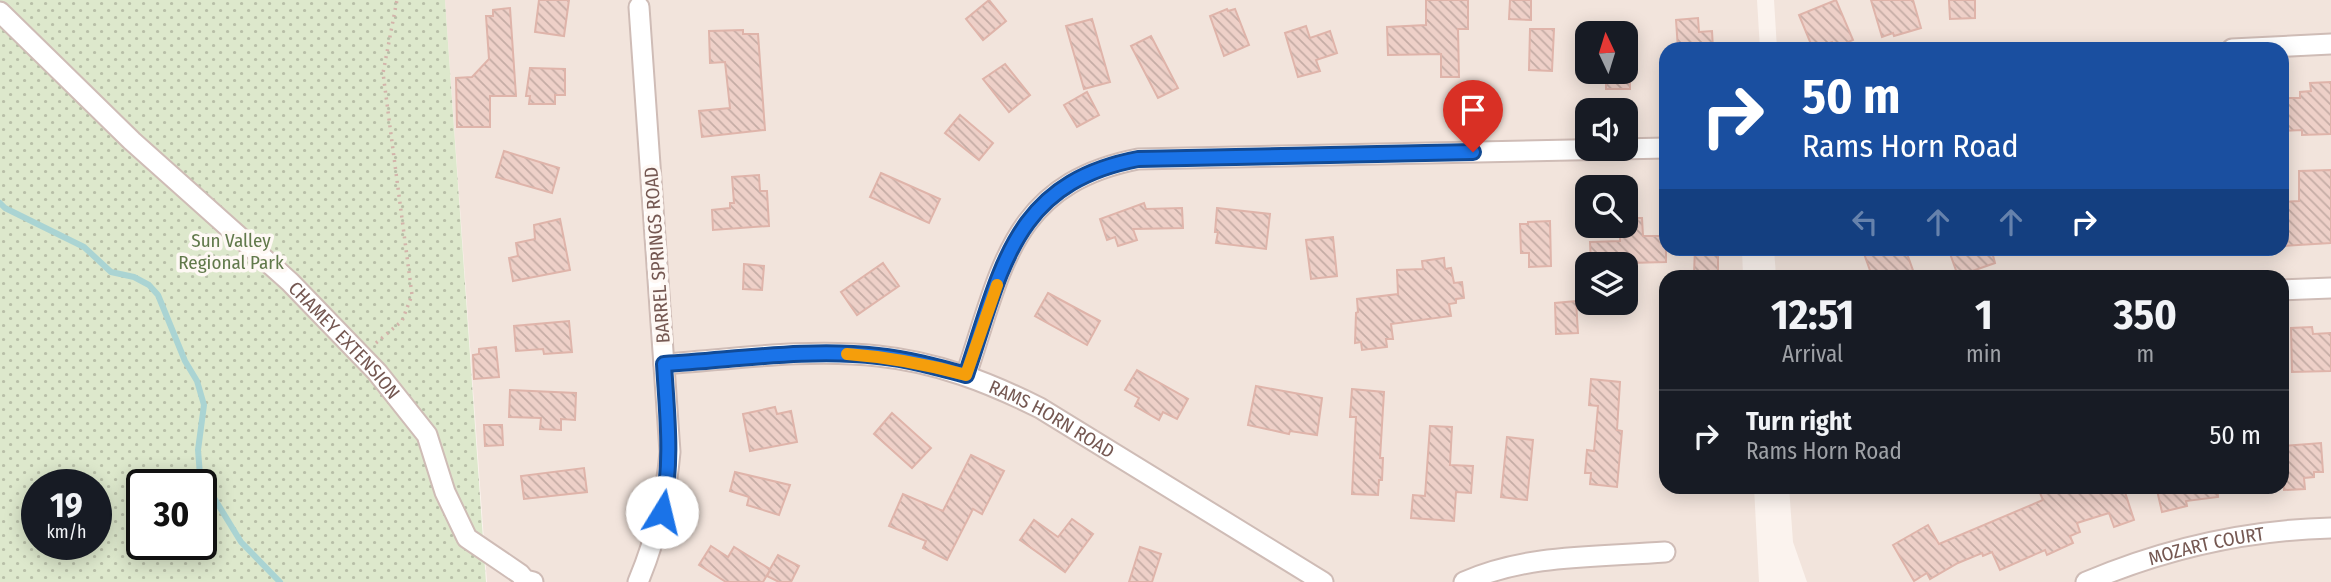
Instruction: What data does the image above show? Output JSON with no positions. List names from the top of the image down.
{
  "streets": {
    "street": [
      "BARREL SPRINGS ROAD",
      "CHAMEY EXTENSION",
      "RAMS HORN ROAD",
      "MOZART COURT"
    ]
  },
  "crossings": [
    ["BARREL SPRINGS ROAD", "RAMS HORN ROAD"]
  ],
  "parks": ["Sun Valley Regional Park"],
  "north": "top",
  "page": {
    "turn": ["50 m", "Rams Horn Road"],
    "eta": [
      "12:51",
      "Arrival",
      "1",
      "min",
      "350",
      "m"
    ],
    "list": [
      {
        "name": "Turn right",
        "note": "Rams Horn Road",
        "value": "50 m"
      }
    ],
    "speed": "19 km/h",
    "limit": "30"
  }
}
